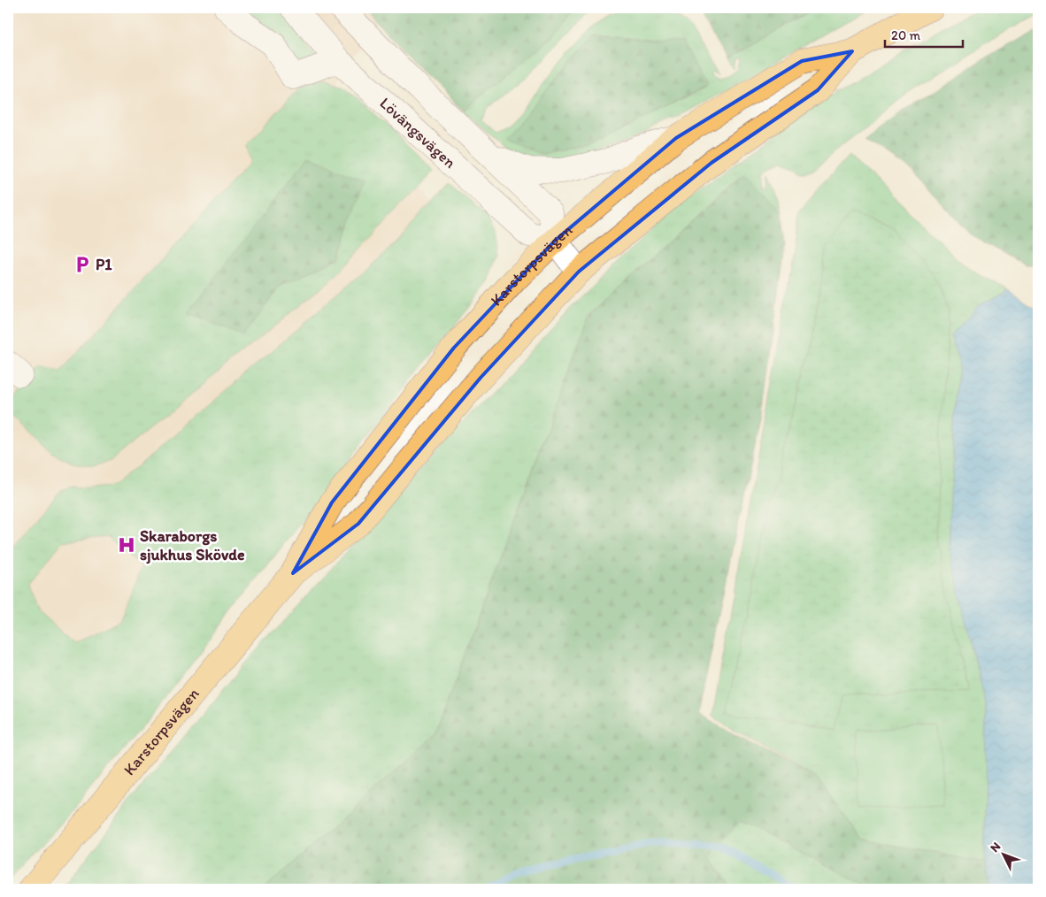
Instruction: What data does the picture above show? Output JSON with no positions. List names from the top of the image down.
{
  "streets": {
    "main road": ["Karstorpsvägen"],
    "street": ["Lövängsvägen"]
  },
  "crossings": [
    ["Lövängsvägen", "Karstorpsvägen"]
  ],
  "places": {
    "parking": ["P1"],
    "hospital": ["Skaraborgs sjukhus Skövde"]
  },
  "scale_bar": "20 m",
  "north": "top left"
}
